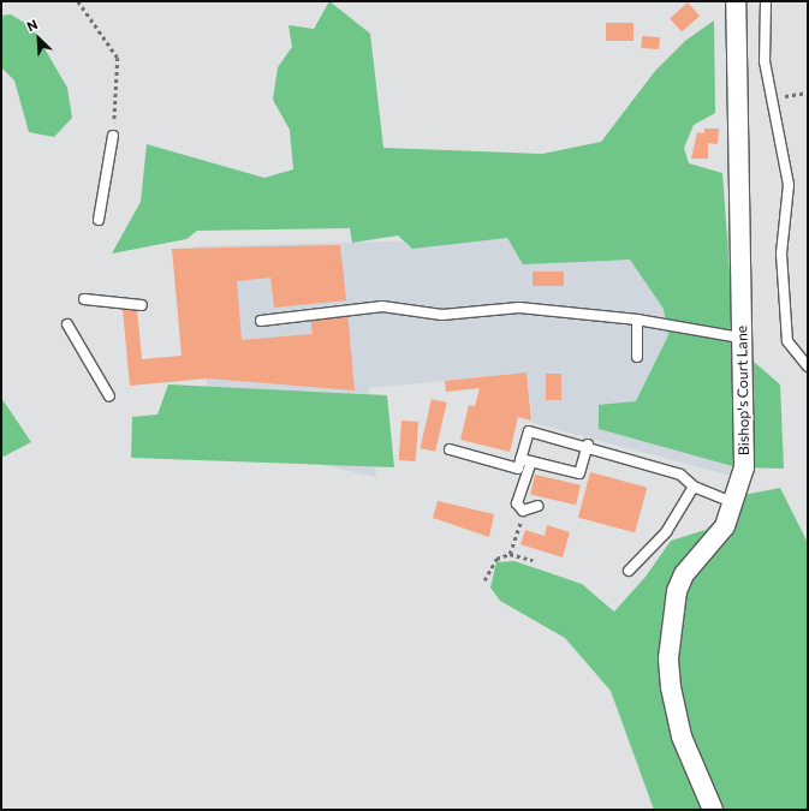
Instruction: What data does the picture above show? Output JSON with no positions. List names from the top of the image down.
{
  "streets": {
    "street": ["Bishop's Court Lane"]
  },
  "north": "top left"
}
